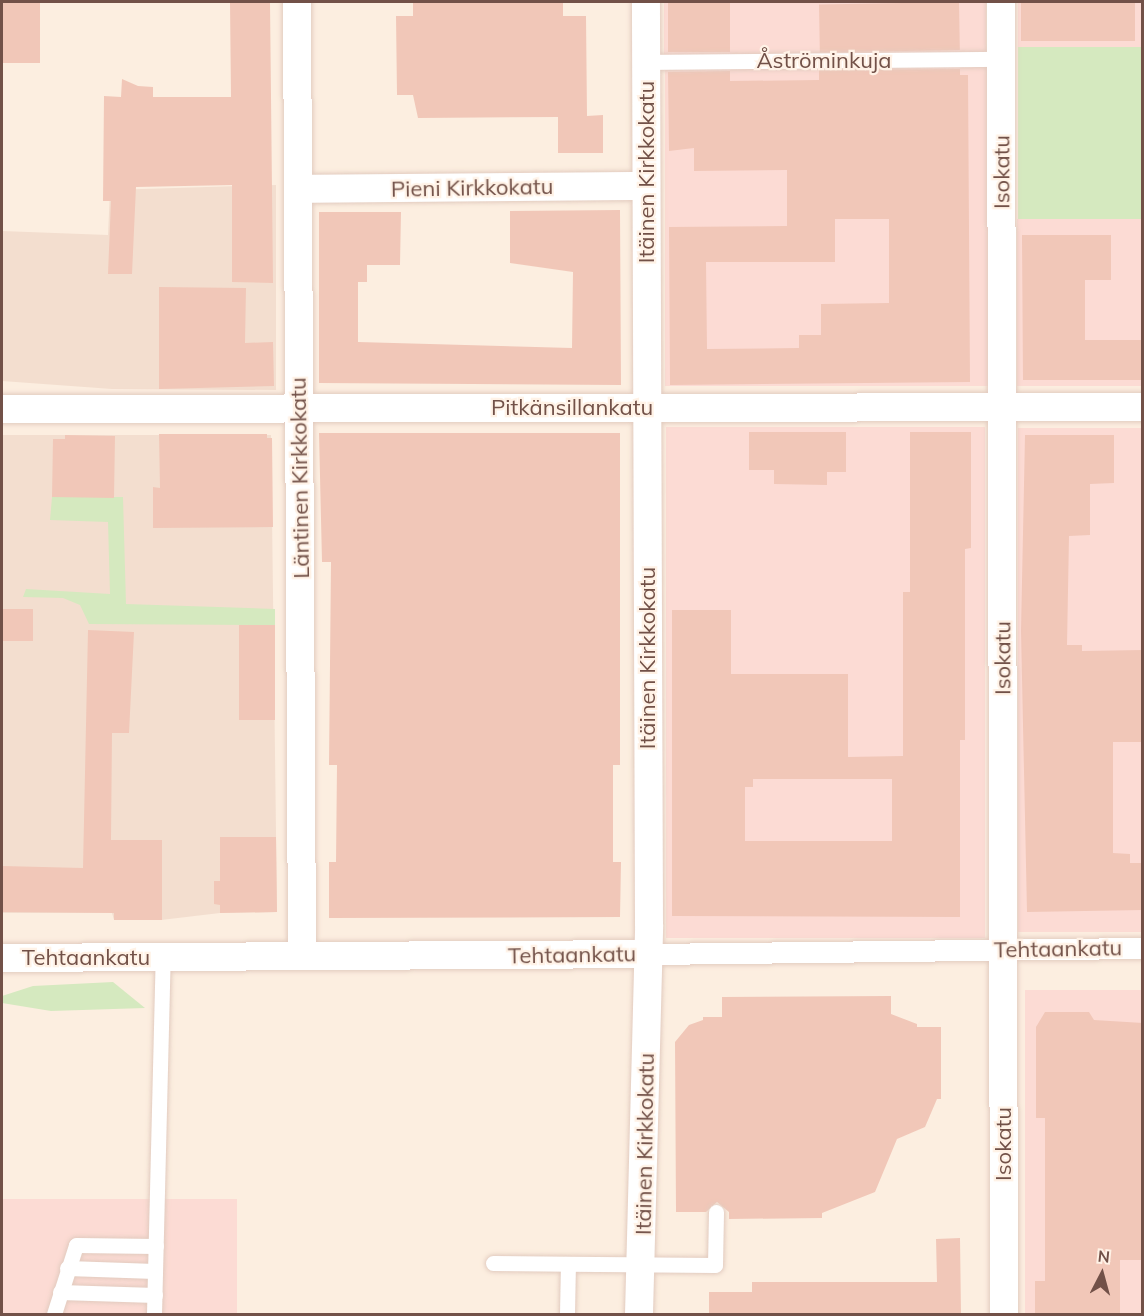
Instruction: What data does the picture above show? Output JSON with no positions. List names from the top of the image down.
{
  "streets": {
    "street": [
      "Itäinen Kirkkokatu",
      "Isokatu",
      "Pieni Kirkkokatu",
      "Pitkänsillankatu",
      "Läntinen Kirkkokatu",
      "Tehtaankatu"
    ],
    "lane": ["Åströminkuja"]
  },
  "crossings": [
    ["Åströminkuja", "Itäinen Kirkkokatu"],
    ["Åströminkuja", "Isokatu"],
    ["Itäinen Kirkkokatu", "Pieni Kirkkokatu"],
    ["Itäinen Kirkkokatu", "Pitkänsillankatu"],
    ["Itäinen Kirkkokatu", "Tehtaankatu"],
    ["Isokatu", "Pitkänsillankatu"],
    ["Isokatu", "Tehtaankatu"],
    ["Pieni Kirkkokatu", "Läntinen Kirkkokatu"],
    ["Pitkänsillankatu", "Läntinen Kirkkokatu"],
    ["Läntinen Kirkkokatu", "Tehtaankatu"]
  ],
  "north": "top"
}
